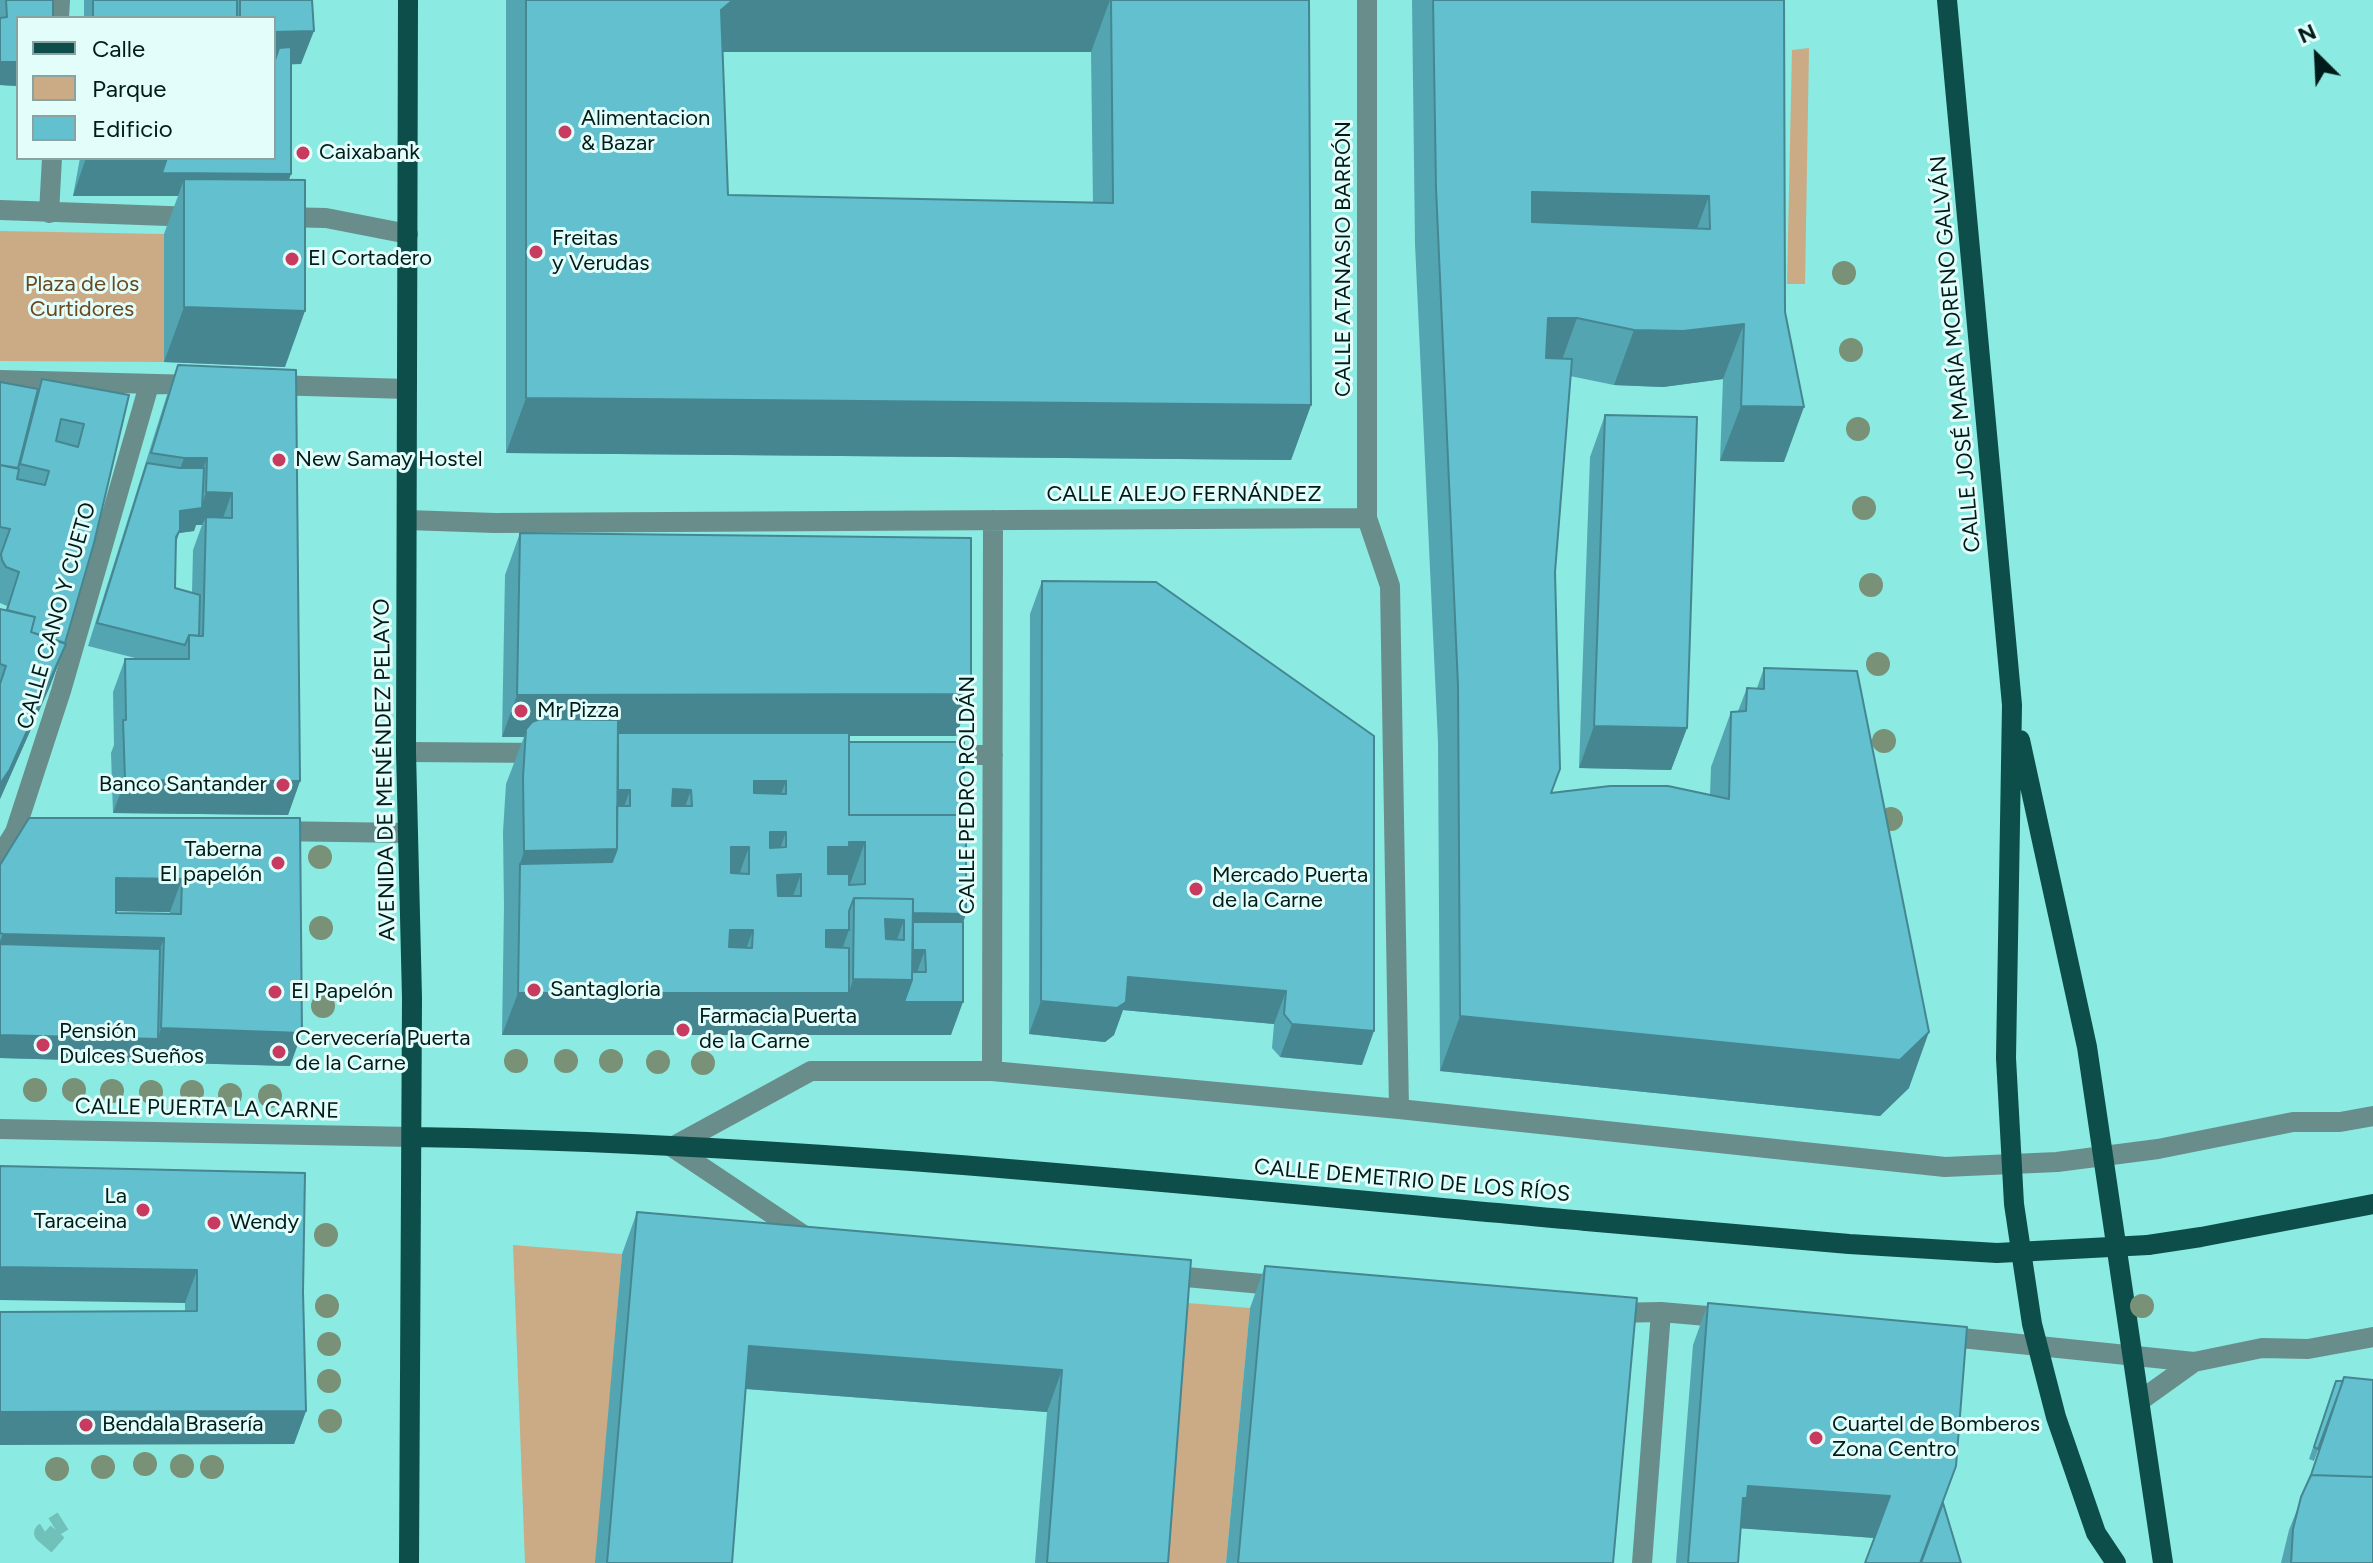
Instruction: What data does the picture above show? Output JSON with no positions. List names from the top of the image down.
{
  "streets": {
    "main road": ["CALLE JOSÉ MARÍA MORENO GALVÁN", "AVENIDA DE MENÉNDEZ PELAYO", "CALLE DEMETRIO DE LOS RÍOS"],
    "street": [
      "CALLE ATANASIO BARRÓN",
      "CALLE ALEJO FERNÁNDEZ",
      "CALLE CANO Y CUETO",
      "CALLE PEDRO ROLDÁN",
      "CALLE PUERTA LA CARNE"
    ]
  },
  "crossings": [
    ["CALLE ATANASIO BARRÓN", "CALLE ALEJO FERNÁNDEZ"],
    ["CALLE ALEJO FERNÁNDEZ", "AVENIDA DE MENÉNDEZ PELAYO"],
    ["CALLE ALEJO FERNÁNDEZ", "CALLE PEDRO ROLDÁN"],
    ["AVENIDA DE MENÉNDEZ PELAYO", "CALLE PUERTA LA CARNE"],
    ["AVENIDA DE MENÉNDEZ PELAYO", "CALLE DEMETRIO DE LOS RÍOS"],
    ["CALLE PUERTA LA CARNE", "CALLE DEMETRIO DE LOS RÍOS"]
  ],
  "parks": ["Plaza de los Curtidores"],
  "places": [
    "Alimentacion & Bazar",
    "Caixabank",
    "Freitas y Verudas",
    "El Cortadero",
    "New Samay Hostel",
    "Mr Pizza",
    "Banco Santander",
    "Taberna El papelón",
    "Mercado Puerta de la Carne",
    "Santagloria",
    "El Papelón",
    "Farmacia Puerta de la Carne",
    "Pensión Dulces Sueños",
    "Cervecería Puerta de la Carne",
    "La Taraceina",
    "Wendy",
    "Bendala Brasería",
    "Cuartel de Bomberos Zona Centro"
  ],
  "legend": ["Calle", "Parque", "Edificio"],
  "north": "top left"
}
